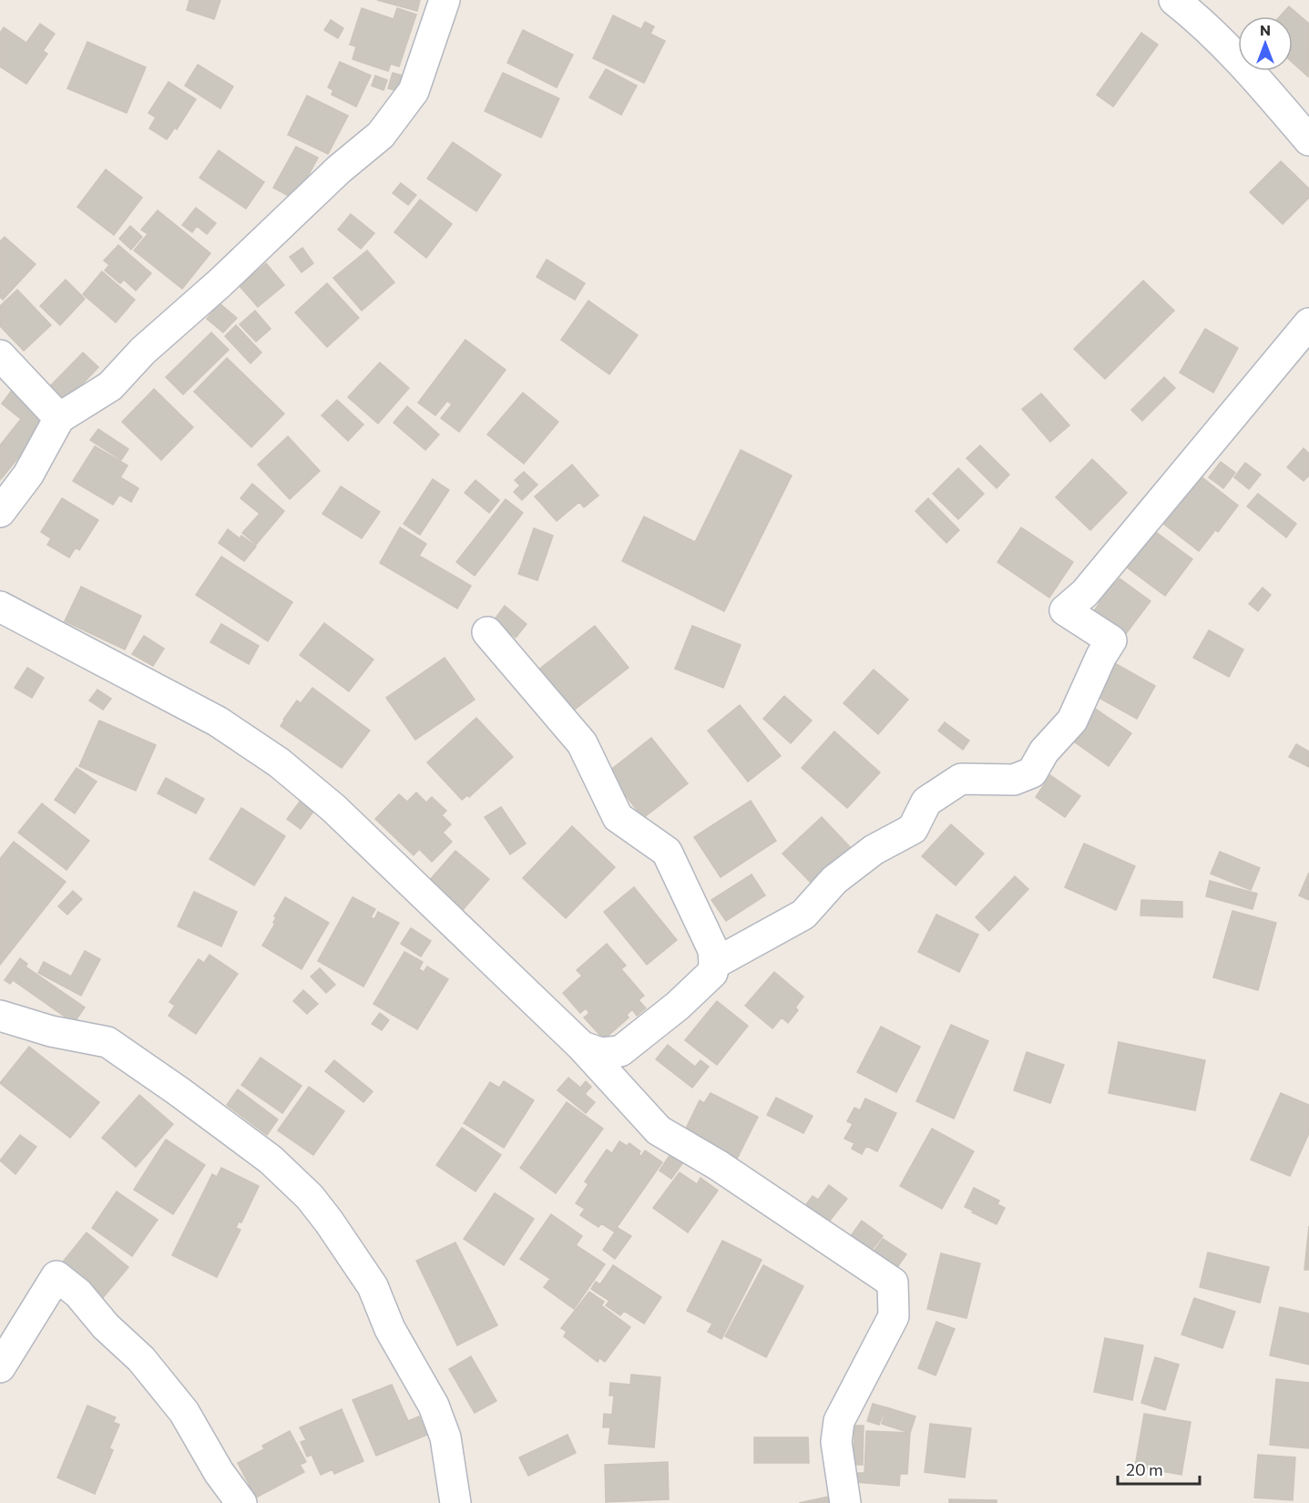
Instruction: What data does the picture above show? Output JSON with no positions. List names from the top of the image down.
{
  "scale_bar": "20 m",
  "north": "top"
}
